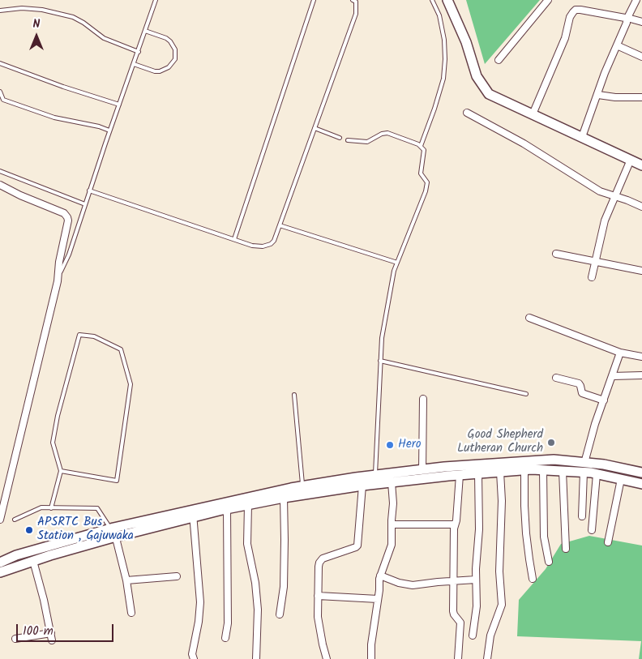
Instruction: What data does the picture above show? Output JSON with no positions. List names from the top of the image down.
{
  "places": ["Good Shepherd Lutheran Church", "Hero", "APSRTC Bus Station , Gajuwaka"],
  "scale_bar": "100 m",
  "north": "top"
}
